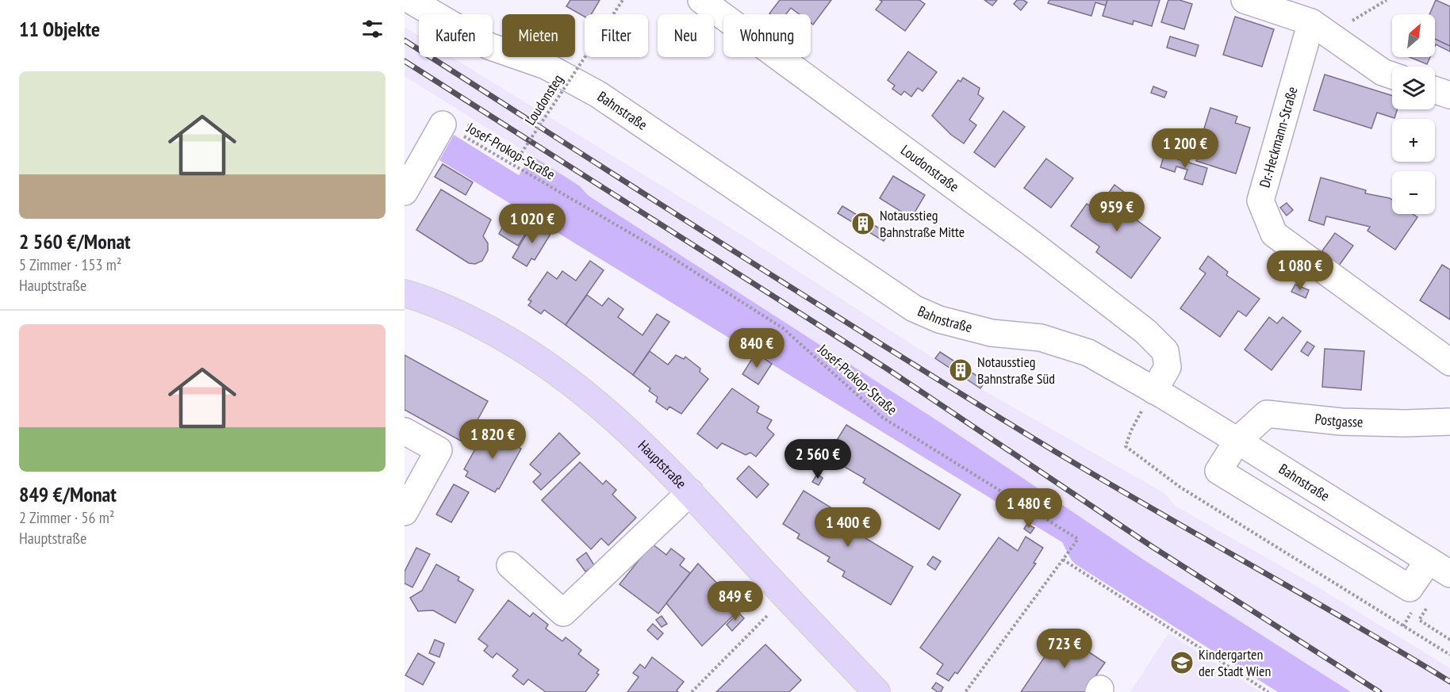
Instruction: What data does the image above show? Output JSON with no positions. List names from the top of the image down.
{
  "streets": {
    "main road": ["Hauptstraße"],
    "street": [
      "Bahnstraße",
      "Dr.-Heckmann-Straße",
      "Loudonstraße",
      "Postgasse"
    ],
    "path": ["Loudonsteg", "Josef-Prokop-Straße"]
  },
  "crossings": [
    ["Loudonsteg", "Josef-Prokop-Straße"],
    ["Bahnstraße", "Loudonstraße"],
    ["Bahnstraße", "Postgasse"]
  ],
  "places": {
    "building": ["Notausstieg Bahnstraße Mitte", "Notausstieg Bahnstraße Süd"],
    "school or university": ["Kindergarten der Stadt Wien"]
  },
  "north": "top right",
  "page": {
    "heading": "11 Objekte",
    "map_buttons": ["+", "−"],
    "chip": [
      "Kaufen",
      "Mieten",
      "Filter",
      "Neu",
      "Wohnung"
    ],
    "list": [
      {
        "name": "2 560 €/Monat",
        "note": "5 Zimmer · 153 m² · Hauptstraße"
      },
      {
        "name": "849 €/Monat",
        "note": "2 Zimmer · 56 m² · Hauptstraße"
      }
    ],
    "price": [
      "1 200 €",
      "959 €",
      "1 020 €",
      "1 080 €",
      "840 €",
      "1 820 €",
      "2 560 €",
      "1 480 €",
      "1 400 €",
      "849 €",
      "723 €"
    ]
  }
}
